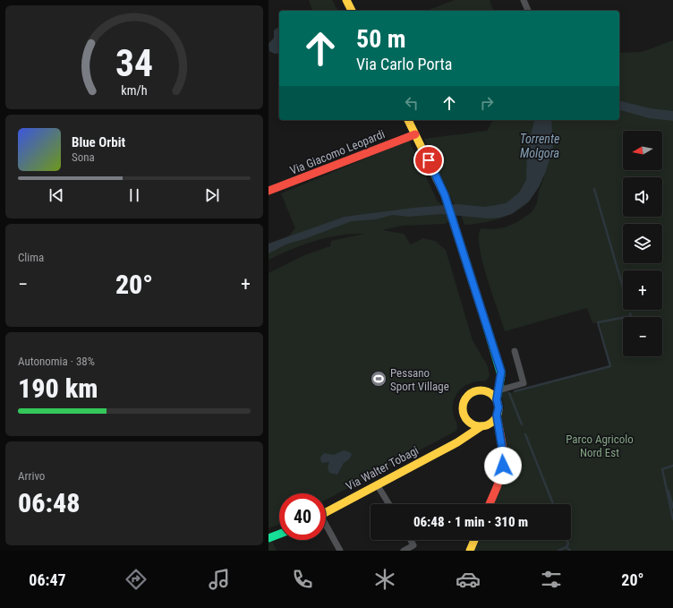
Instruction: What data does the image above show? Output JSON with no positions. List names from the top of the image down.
{
  "streets": {
    "street": ["Via Giacomo Leopardi", "Via Walter Tobagi"]
  },
  "water": ["Torrente Molgora"],
  "parks": ["Parco Agricolo Nord Est"],
  "places": {
    "sports": ["Pessano Sport Village"]
  },
  "north": "left",
  "page": {
    "turn": ["50 m", "Via Carlo Porta"],
    "song": ["Blue Orbit", "Sona"],
    "map_buttons": ["+", "−"],
    "tile": [
      "Clima",
      ["Autonomia · 38%", "190 km"],
      ["Arrivo", "06:48"]
    ],
    "heat": ["−", "20°", "+"],
    "limit": "40",
    "trip": "06:48 · 1 min · 310 m",
    "tabs": ["06:47", "20°"],
    "gauge": ["34", "km/h"]
  }
}
